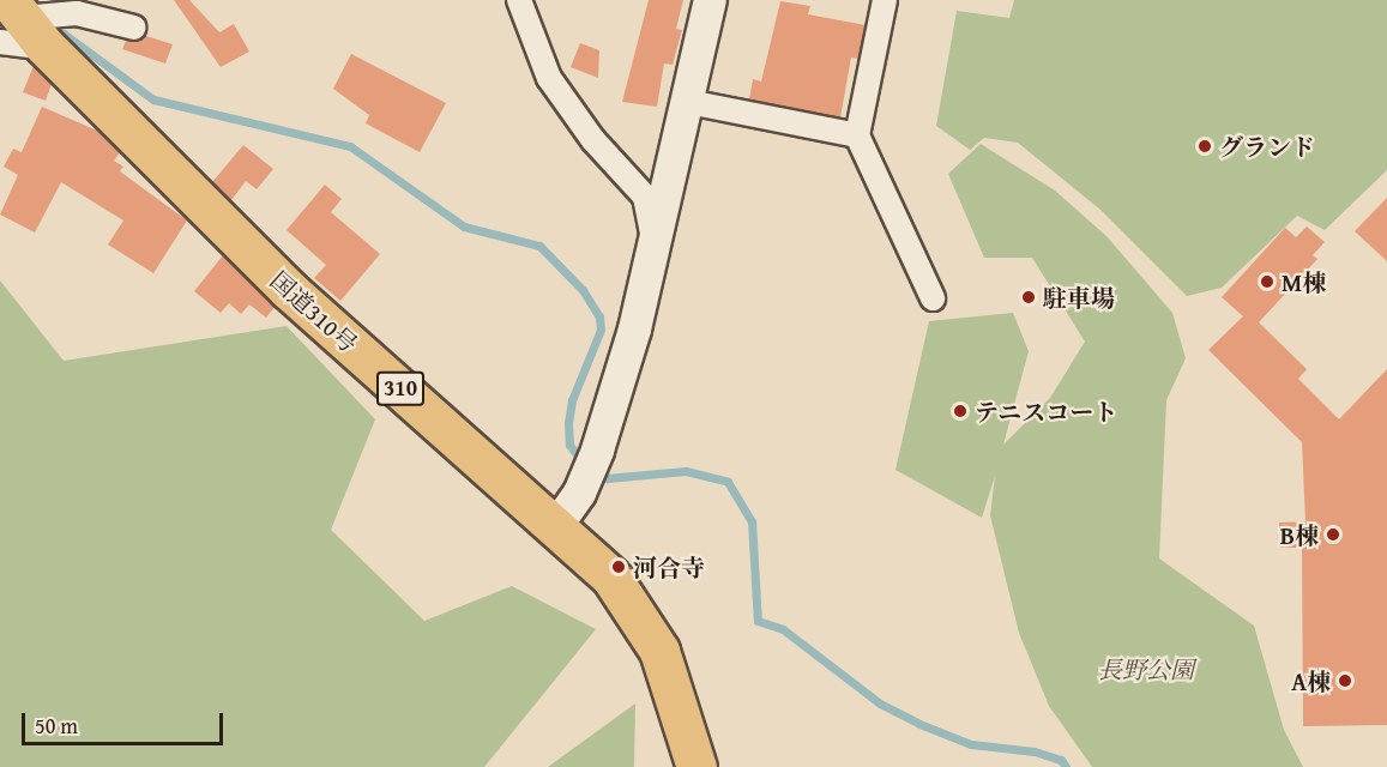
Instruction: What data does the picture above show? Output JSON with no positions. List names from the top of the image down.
{
  "streets": {
    "highway": ["国道310号", "310"]
  },
  "parks": ["長野公園"],
  "places": [
    "グランド",
    "M棟",
    "駐車場",
    "テニスコート",
    "B棟",
    "河合寺",
    "A棟"
  ],
  "scale_bar": "50 m"
}
